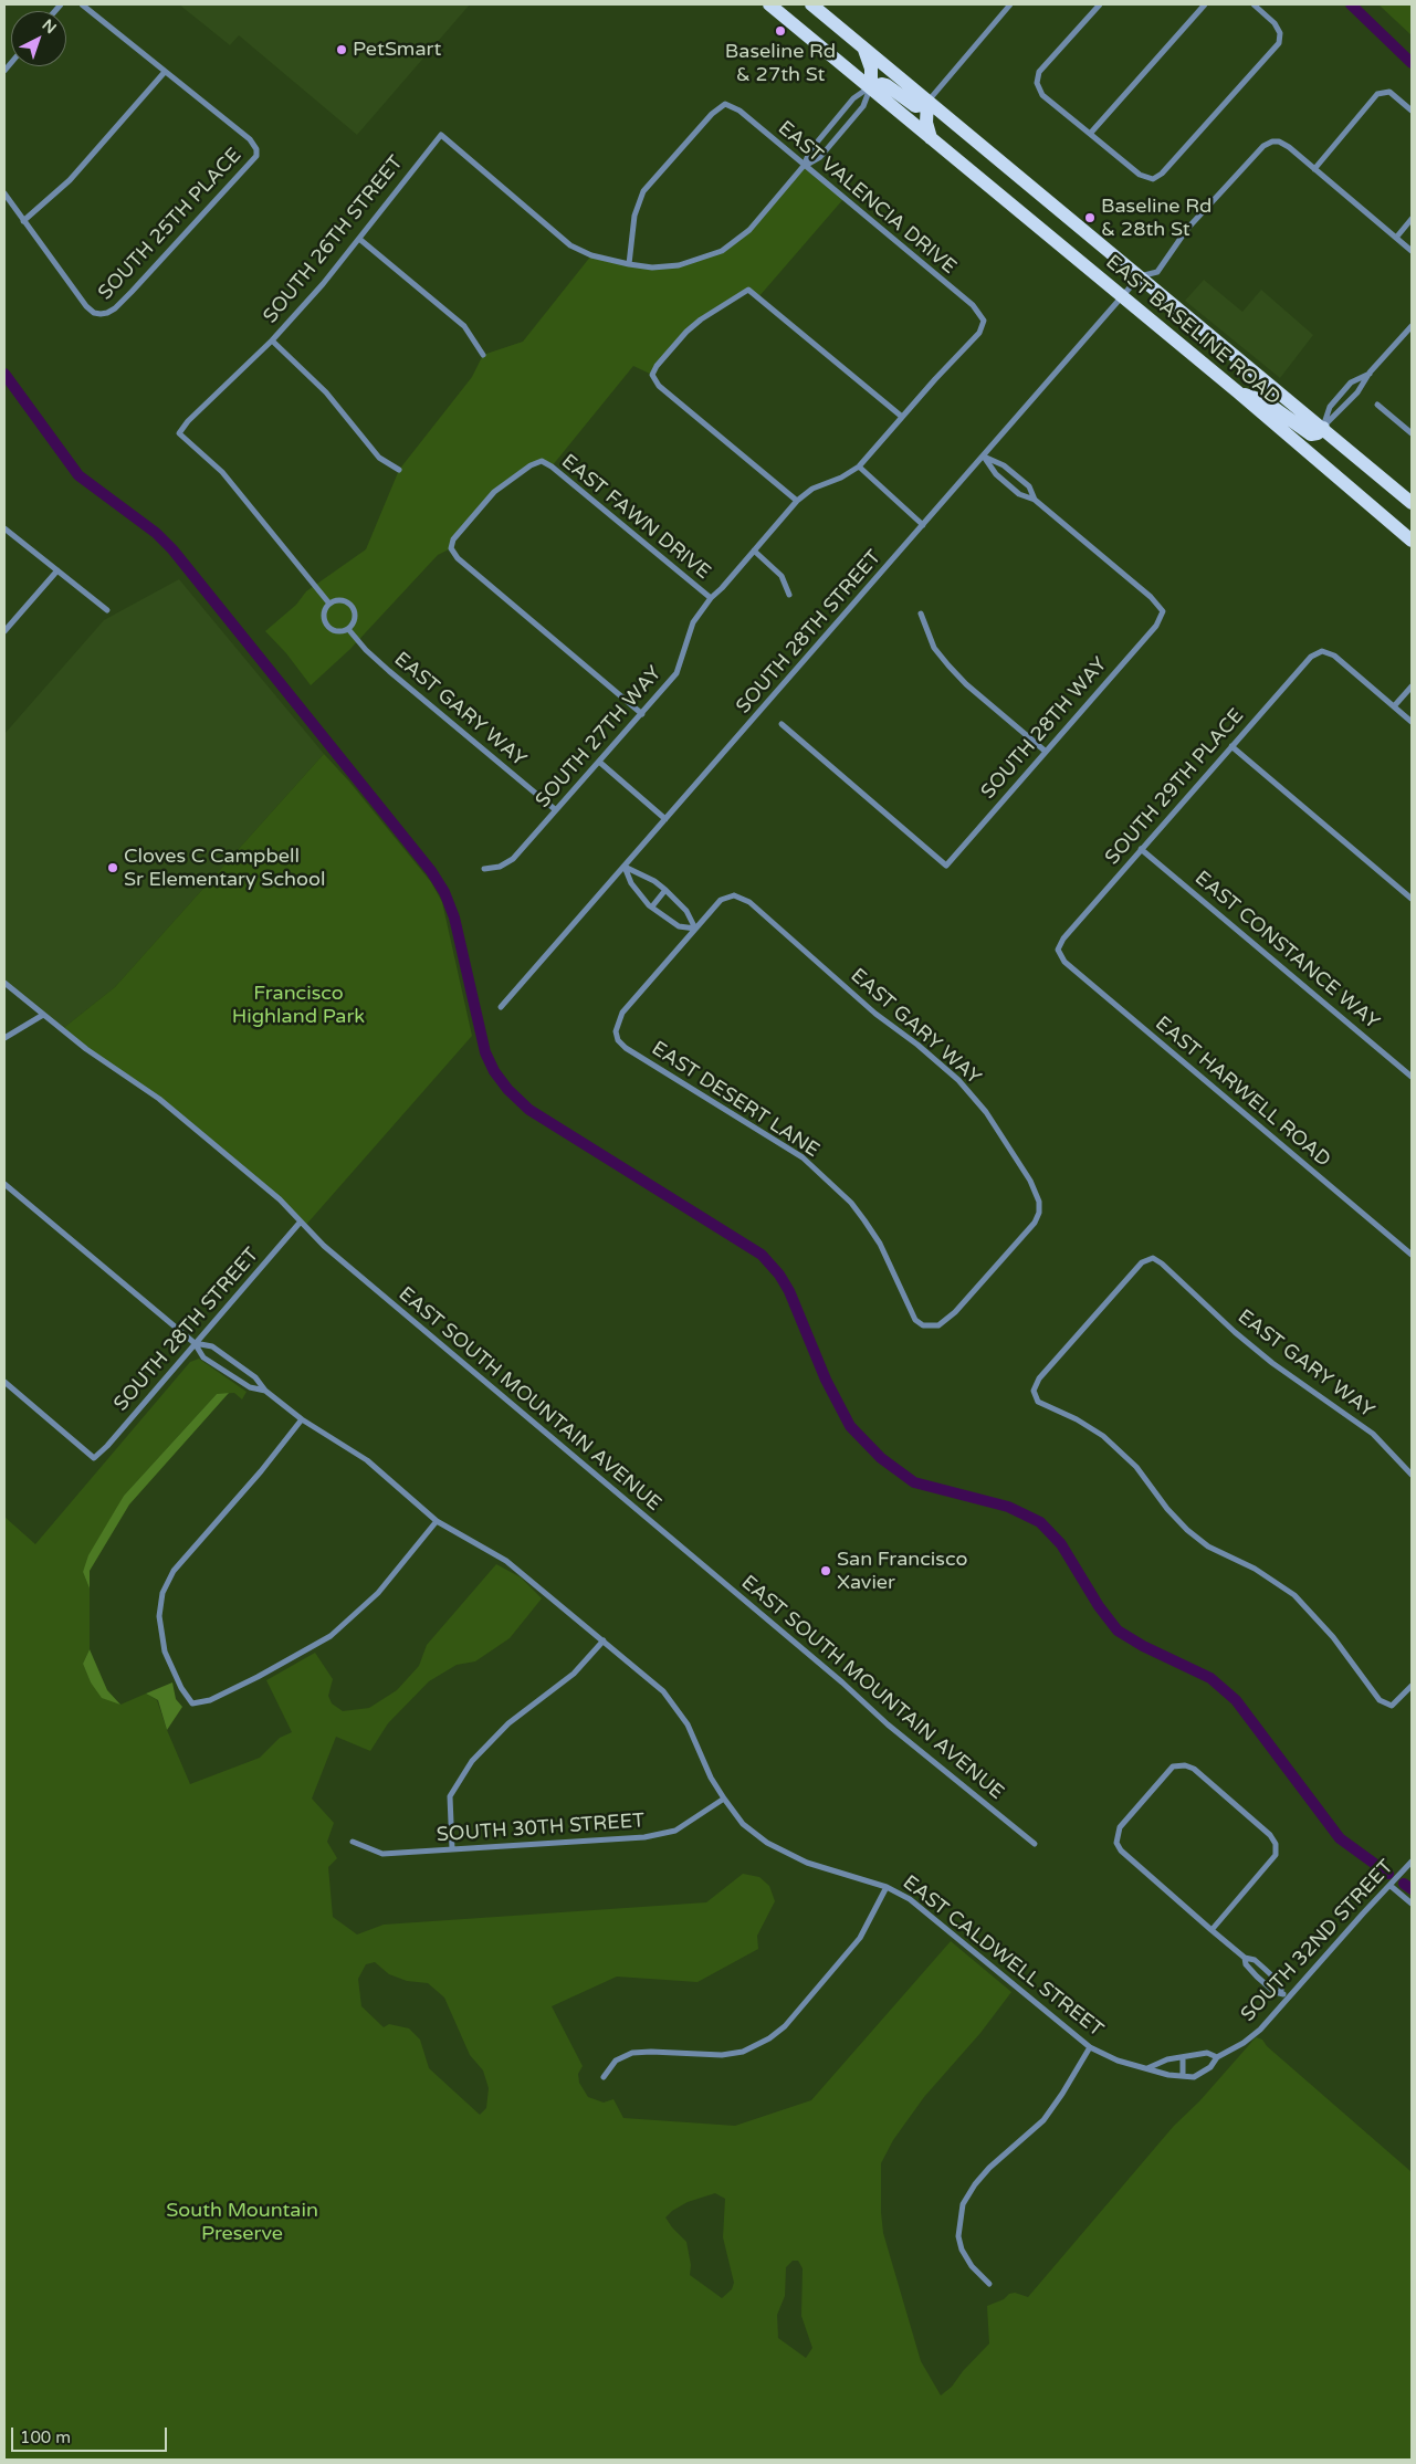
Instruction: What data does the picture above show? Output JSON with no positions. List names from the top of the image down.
{
  "streets": {
    "main road": ["EAST BASELINE ROAD"],
    "street": [
      "EAST VALENCIA DRIVE",
      "SOUTH 25TH PLACE",
      "SOUTH 26TH STREET",
      "EAST FAWN DRIVE",
      "SOUTH 28TH STREET",
      "EAST GARY WAY",
      "SOUTH 28TH WAY",
      "SOUTH 27TH WAY",
      "SOUTH 29TH PLACE",
      "EAST CONSTANCE WAY",
      "EAST HARWELL ROAD",
      "EAST DESERT LANE",
      "EAST SOUTH MOUNTAIN AVENUE",
      "SOUTH 30TH STREET",
      "SOUTH 32ND STREET",
      "EAST CALDWELL STREET"
    ]
  },
  "crossings": [
    ["EAST VALENCIA DRIVE", "SOUTH 26TH STREET"],
    ["EAST VALENCIA DRIVE", "SOUTH 27TH WAY"],
    ["SOUTH 26TH STREET", "EAST GARY WAY"],
    ["EAST BASELINE ROAD", "SOUTH 28TH STREET"],
    ["EAST FAWN DRIVE", "SOUTH 27TH WAY"],
    ["SOUTH 28TH STREET", "EAST SOUTH MOUNTAIN AVENUE"],
    ["SOUTH 28TH STREET", "EAST CALDWELL STREET"],
    ["EAST GARY WAY", "SOUTH 27TH WAY"],
    ["EAST GARY WAY", "EAST DESERT LANE"],
    ["SOUTH 29TH PLACE", "EAST CONSTANCE WAY"],
    ["SOUTH 29TH PLACE", "EAST HARWELL ROAD"],
    ["SOUTH 30TH STREET", "EAST CALDWELL STREET"],
    ["SOUTH 32ND STREET", "EAST CALDWELL STREET"]
  ],
  "parks": ["Francisco Highland Park", "South Mountain Preserve"],
  "places": [
    "Baseline Rd & 27th St",
    "PetSmart",
    "Baseline Rd & 28th St",
    "Cloves C Campbell Sr Elementary School",
    "San Francisco Xavier"
  ],
  "scale_bar": "100 m",
  "north": "top right"
}
